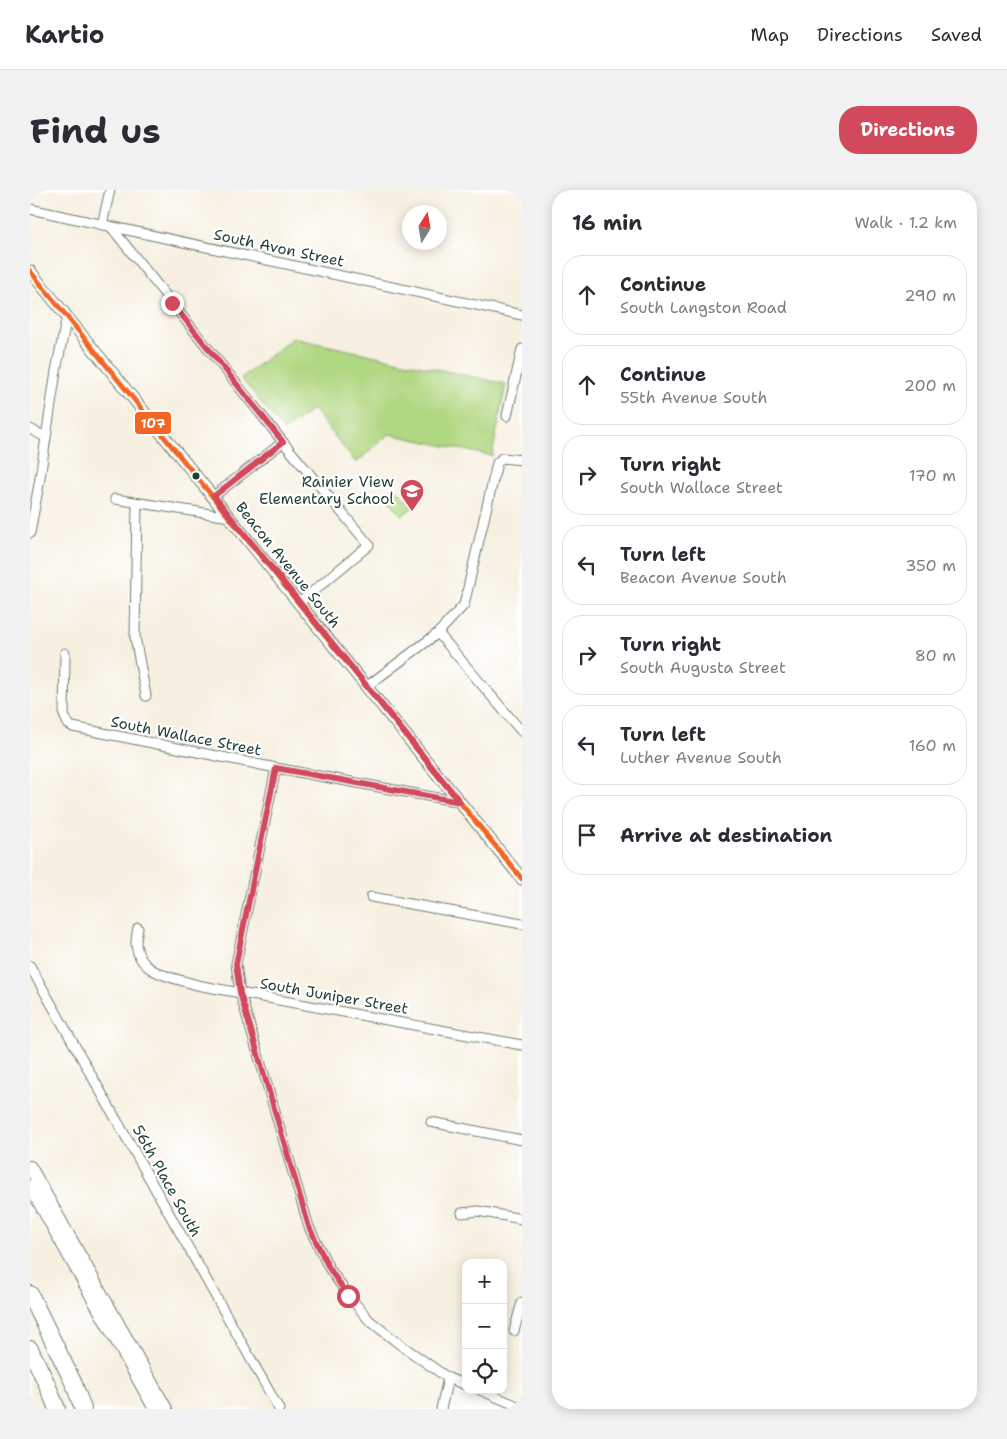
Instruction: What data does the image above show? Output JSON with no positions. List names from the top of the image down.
{
  "streets": {
    "street": [
      "South Avon Street",
      "Beacon Avenue South",
      "South Wallace Street",
      "South Juniper Street",
      "56th Place South"
    ]
  },
  "crossings": [
    ["Beacon Avenue South", "South Wallace Street"]
  ],
  "places": {
    "school or university": ["Rainier View Elementary School"]
  },
  "lines": ["transit line 107"],
  "north": "top",
  "page": {
    "header": "Kartio",
    "nav": ["Map", "Directions", "Saved"],
    "buttons": "Directions",
    "title": "Find us",
    "heading": ["16 min", "Walk · 1.2 km"],
    "list": [
      ["Continue", "South Langston Road", "290 m"],
      ["Continue", "55th Avenue South", "200 m"],
      ["Turn right", "South Wallace Street", "170 m"],
      ["Turn left", "Beacon Avenue South", "350 m"],
      ["Turn right", "South Augusta Street", "80 m"],
      ["Turn left", "Luther Avenue South", "160 m"],
      "Arrive at destination"
    ],
    "map_buttons": ["+", "−"]
  }
}
